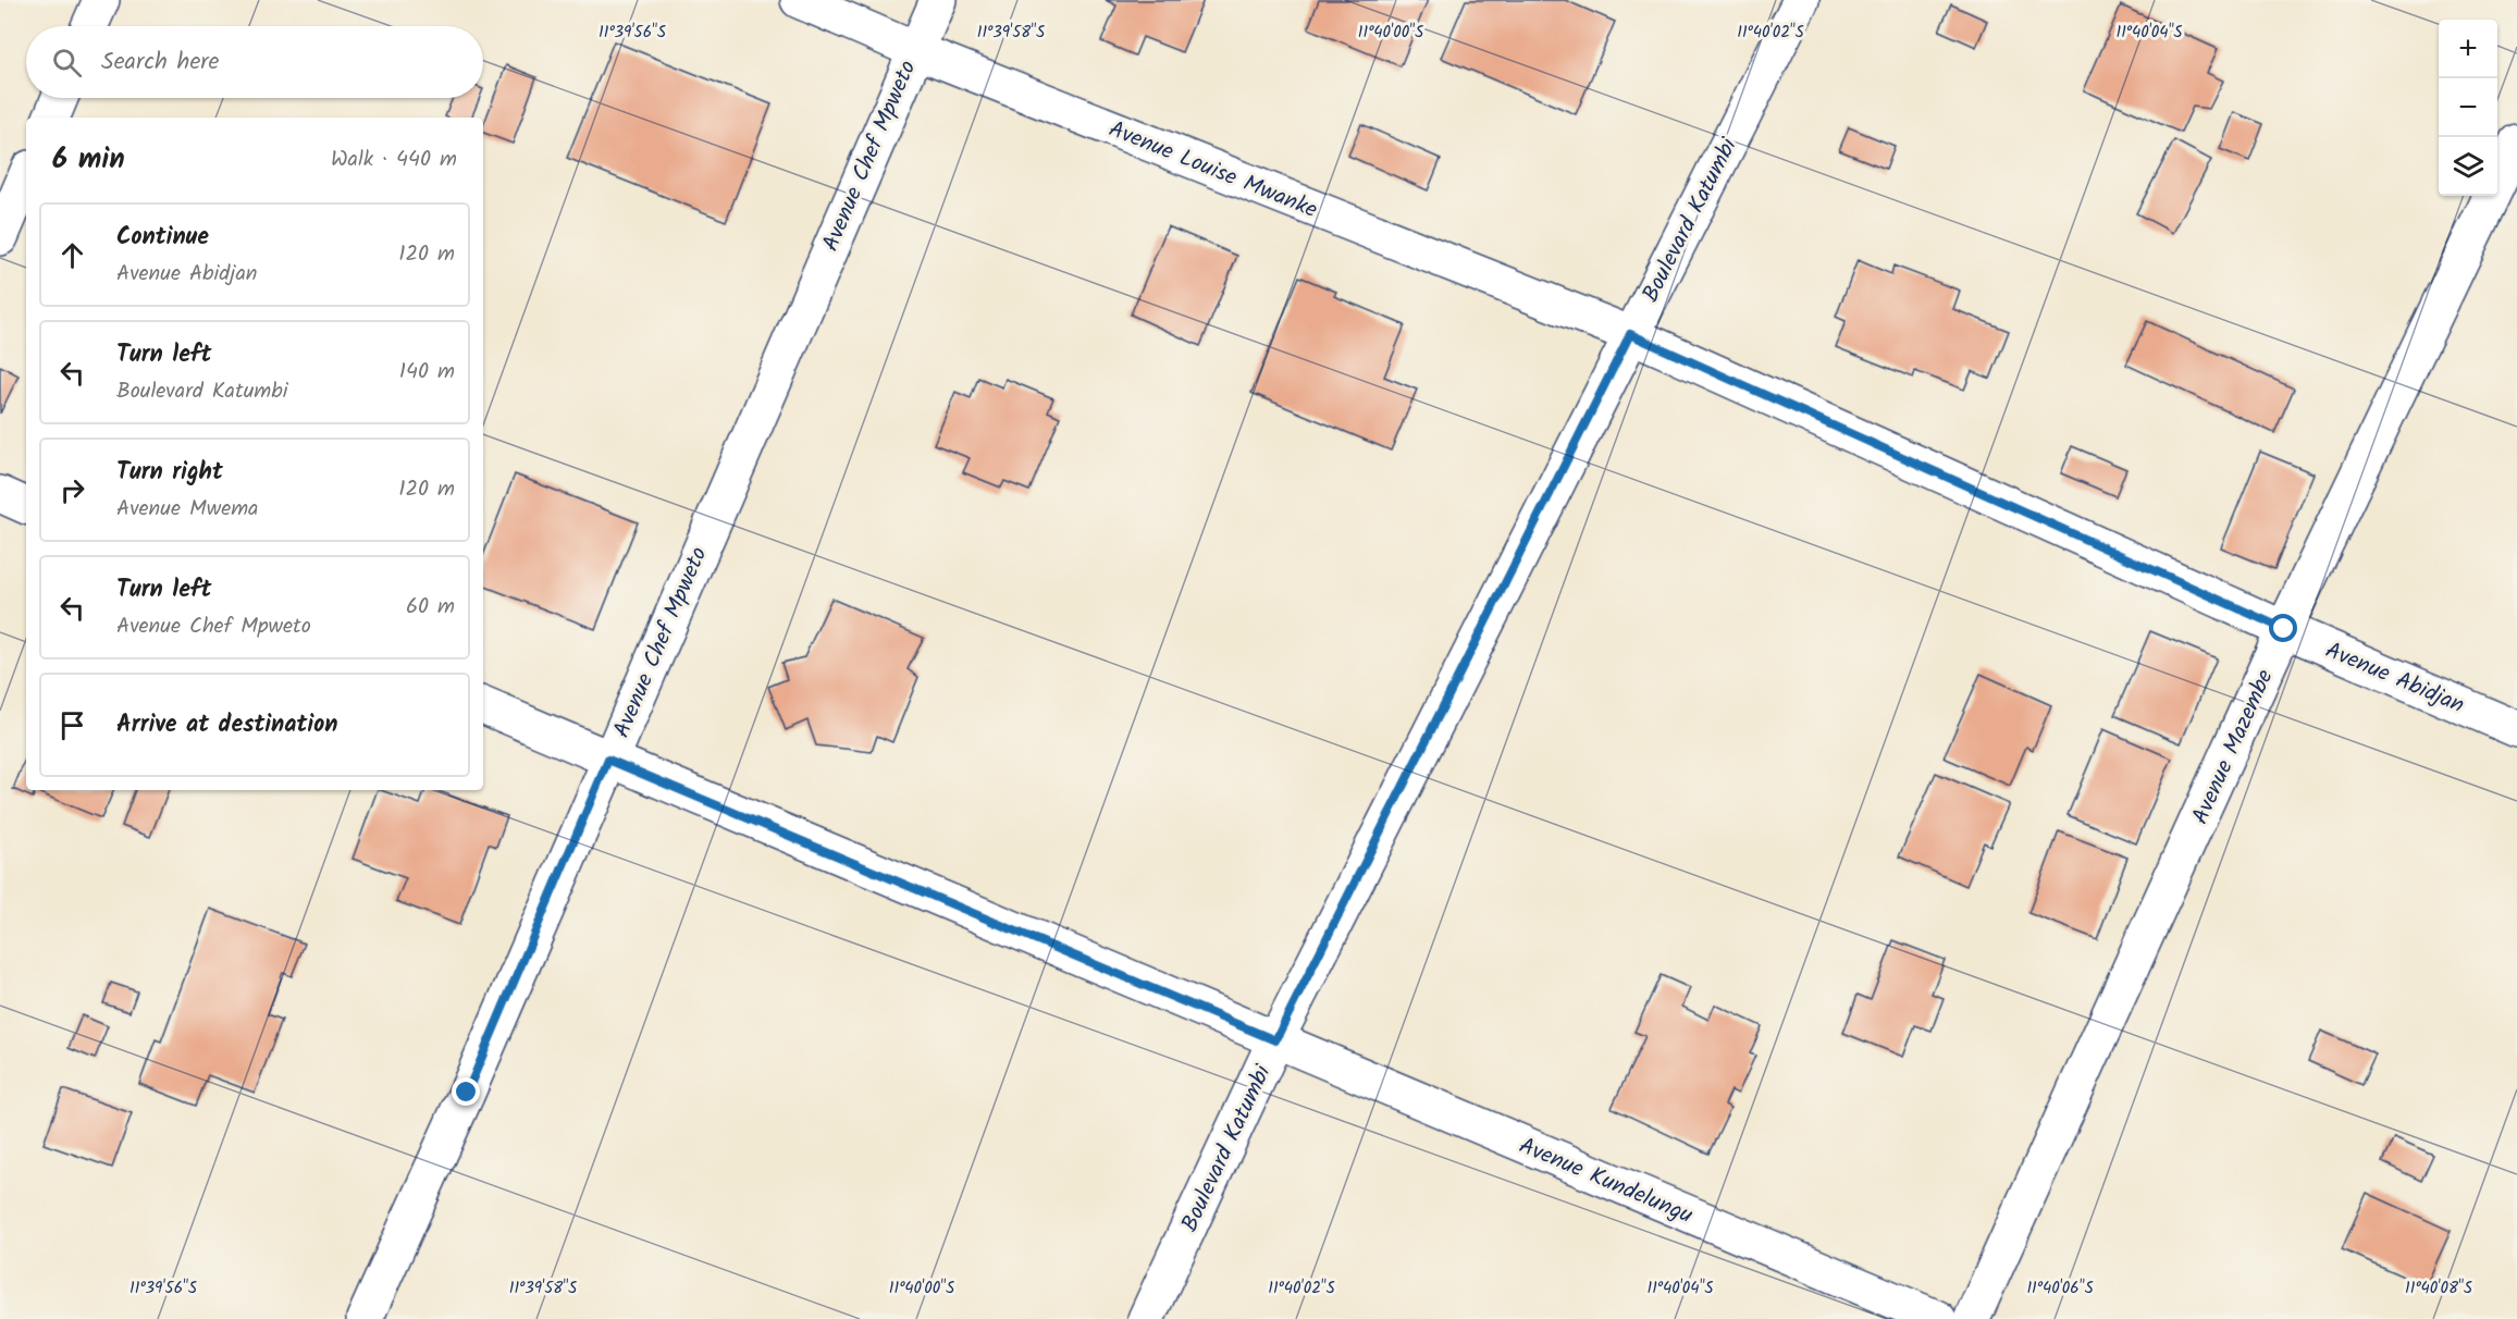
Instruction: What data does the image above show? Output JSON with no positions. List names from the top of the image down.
{
  "streets": {
    "street": [
      "Avenue Chef Mpweto",
      "Avenue Louise Mwanke",
      "Boulevard Katumbi",
      "Avenue Abidjan",
      "Avenue Mazembe",
      "Avenue Kundelungu"
    ]
  },
  "crossings": [
    ["Avenue Chef Mpweto", "Avenue Louise Mwanke"],
    ["Avenue Chef Mpweto", "Avenue Kundelungu"],
    ["Avenue Louise Mwanke", "Boulevard Katumbi"],
    ["Avenue Louise Mwanke", "Avenue Abidjan"],
    ["Boulevard Katumbi", "Avenue Abidjan"],
    ["Boulevard Katumbi", "Avenue Kundelungu"],
    ["Avenue Abidjan", "Avenue Mazembe"]
  ],
  "page": {
    "map_buttons": ["+", "−"],
    "search": "Search here",
    "heading": ["6 min", "Walk · 440 m"],
    "list": [
      ["Continue", "Avenue Abidjan", "120 m"],
      ["Turn left", "Boulevard Katumbi", "140 m"],
      ["Turn right", "Avenue Mwema", "120 m"],
      ["Turn left", "Avenue Chef Mpweto", "60 m"],
      "Arrive at destination"
    ]
  },
  "coordinates": [
    "11°39'56\"S",
    "11°39'58\"S",
    "11°40'00\"S",
    "11°40'02\"S",
    "11°40'04\"S",
    "11°40'06\"S",
    "11°40'08\"S"
  ]
}
